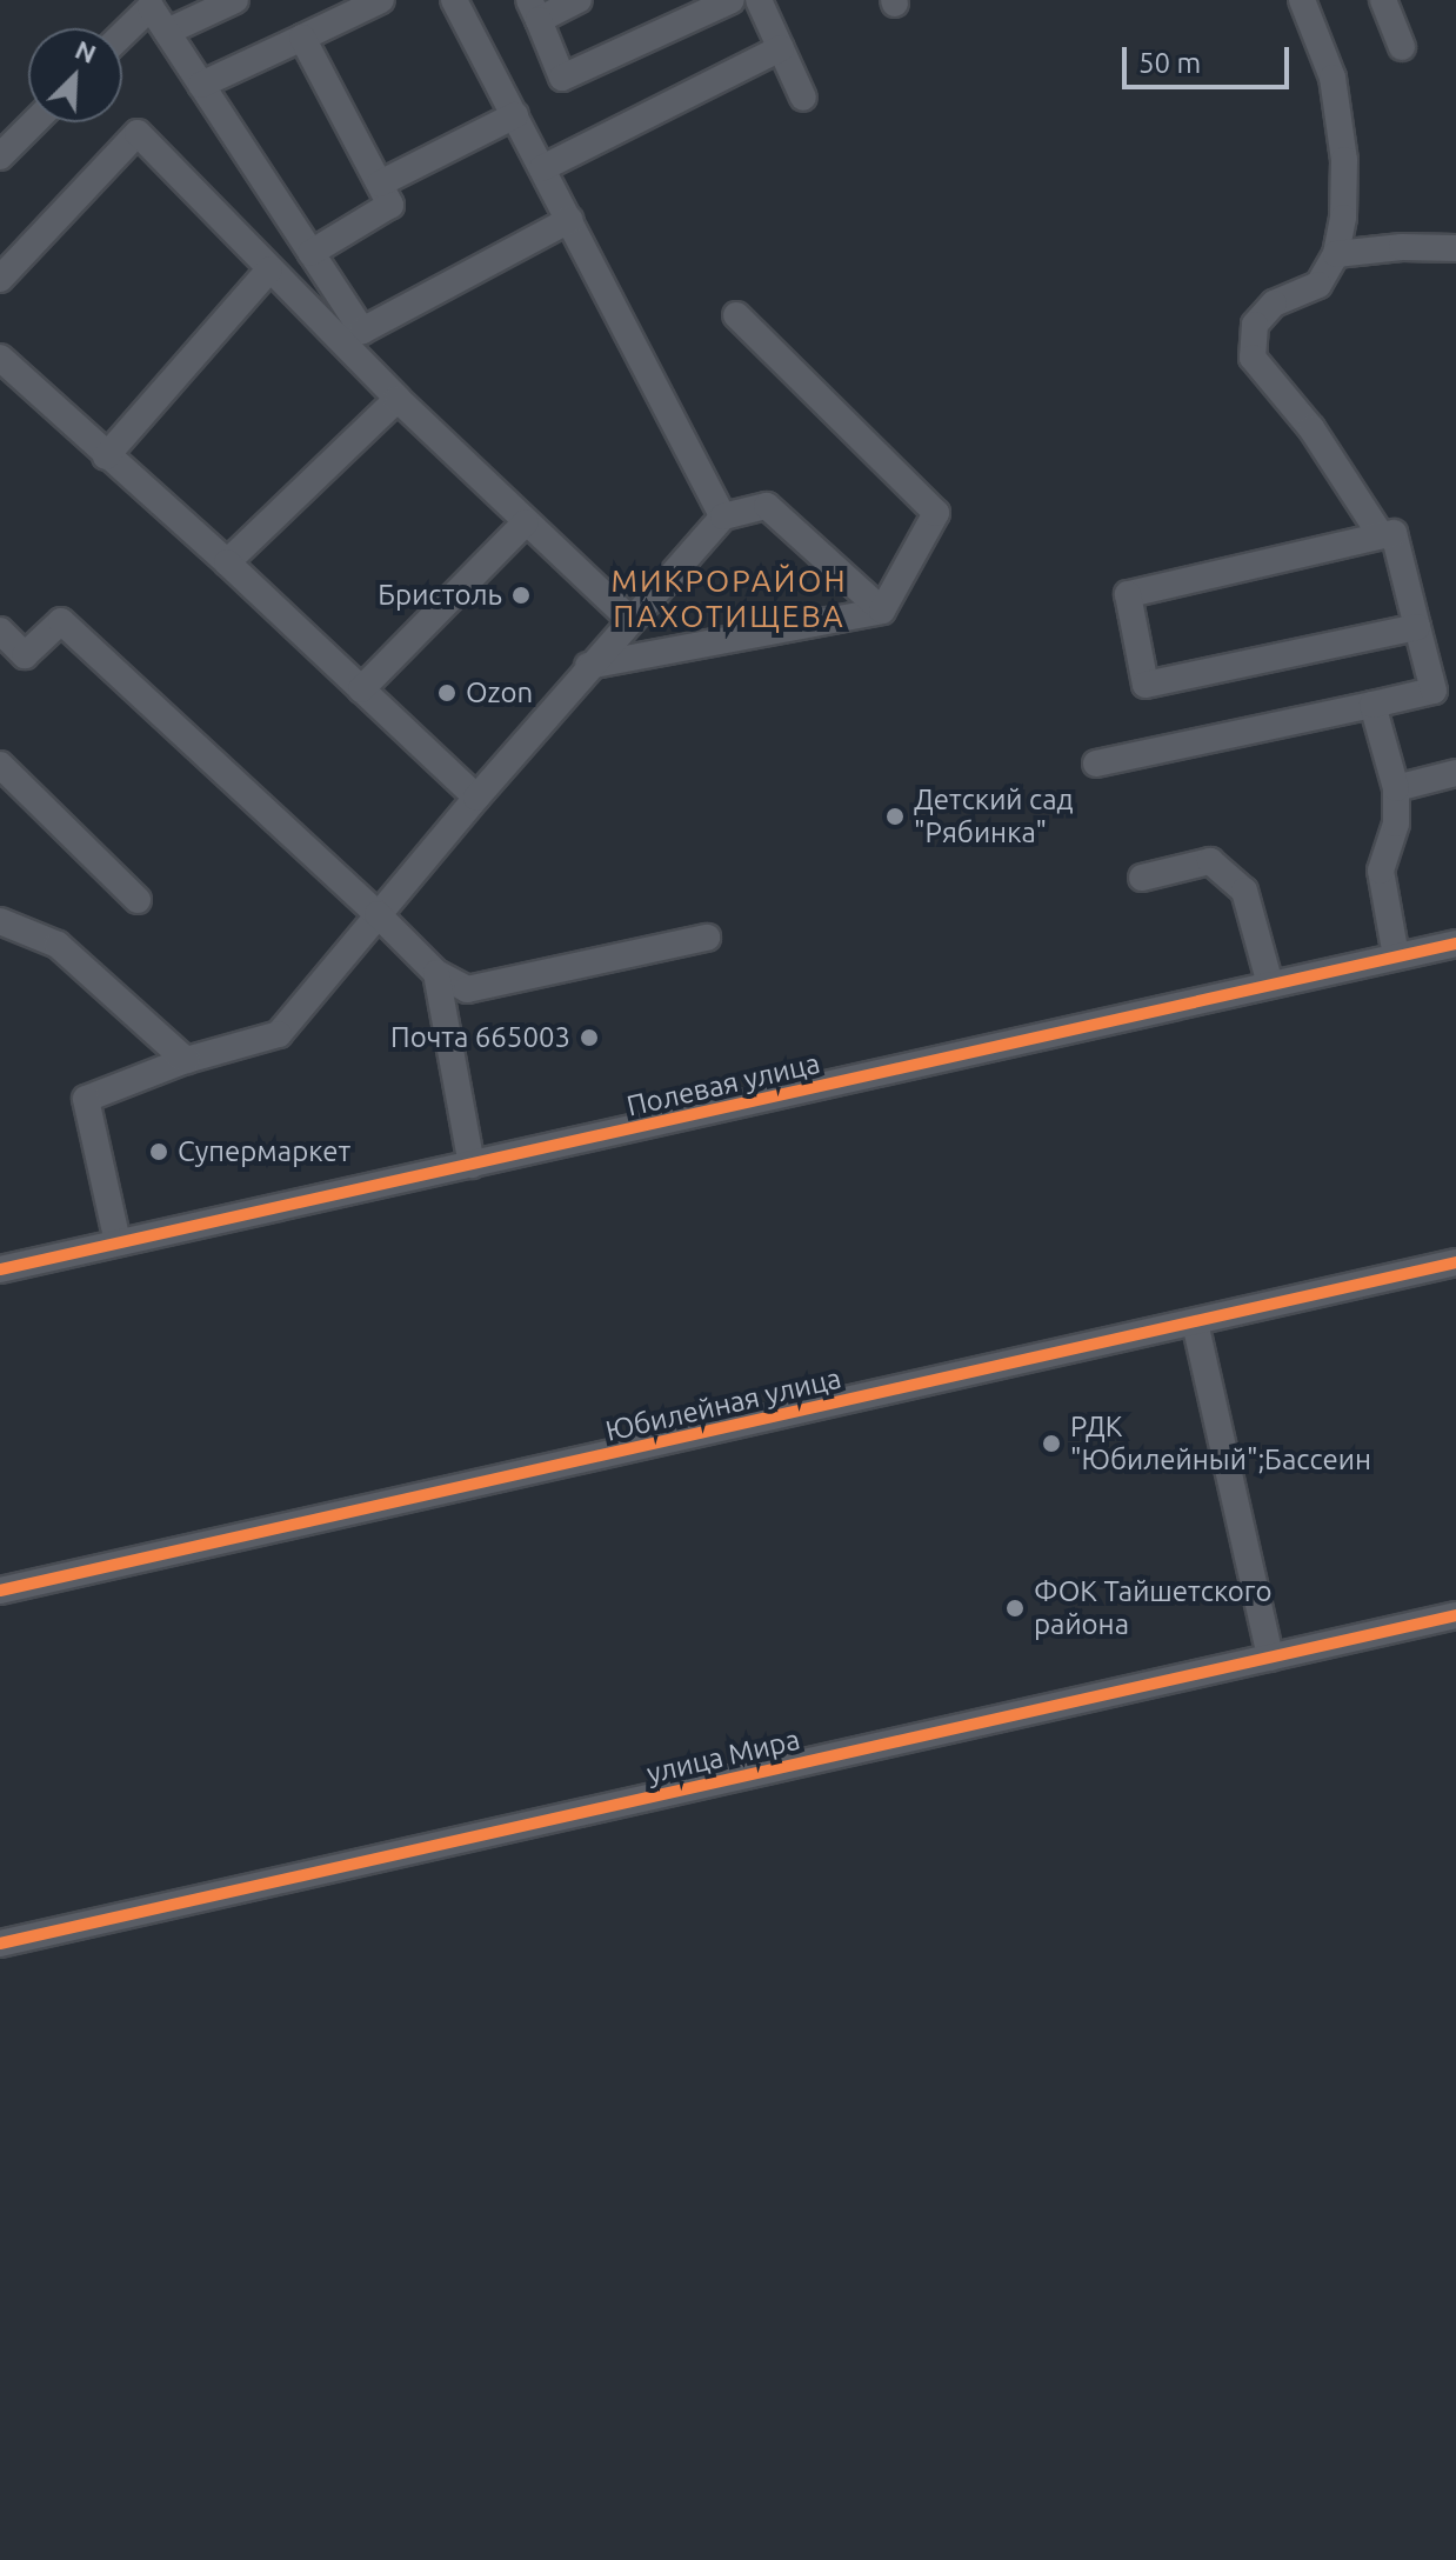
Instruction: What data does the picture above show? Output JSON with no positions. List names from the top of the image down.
{
  "streets": {
    "street": ["Полевая улица", "Юбилейная улица", "улица Мира"]
  },
  "districts": ["МИКРОРАЙОН ПАХОТИЩЕВА"],
  "places": [
    "Бристоль",
    "Ozon",
    "Детский сад \"Рябинка\"",
    "Почта 665003",
    "Супермаркет",
    "РДК \"Юбилейный\";Бассеин",
    "ФОК Тайшетского района"
  ],
  "scale_bar": "50 m",
  "north": "top right"
}
